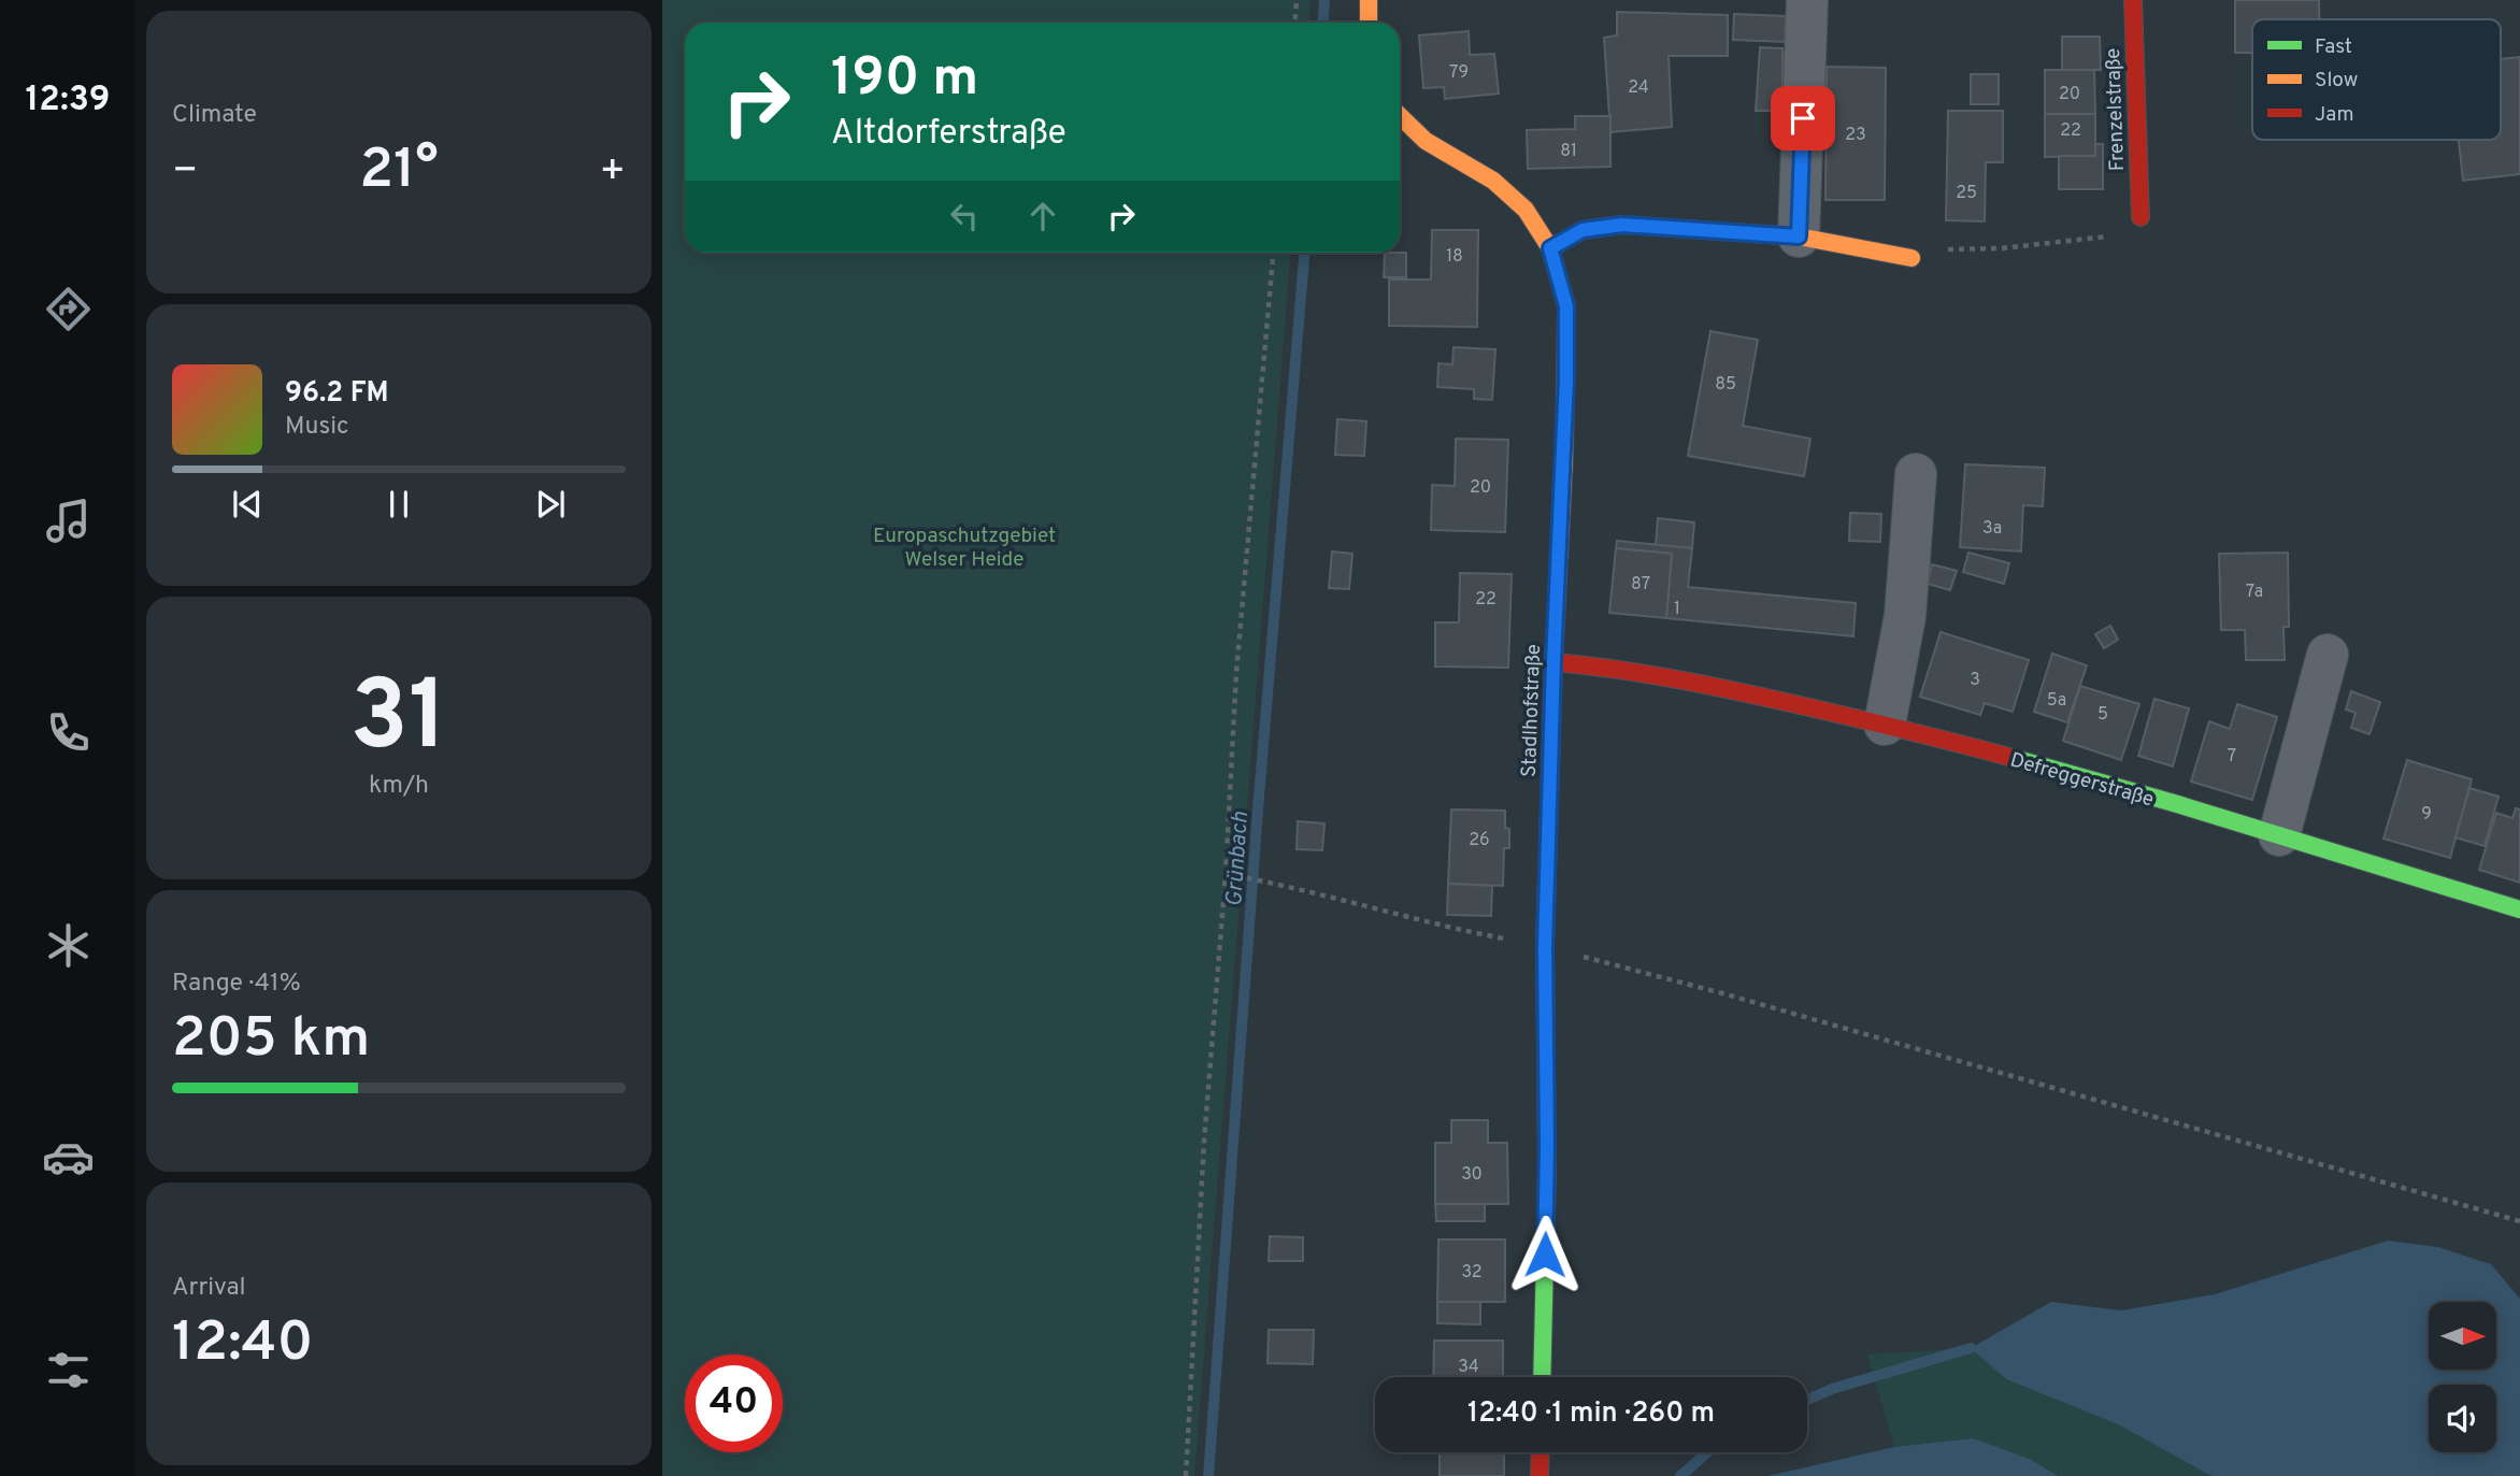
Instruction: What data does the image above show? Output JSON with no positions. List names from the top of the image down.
{
  "streets": {
    "street": ["Frenzelstraße", "Stadlhofstraße", "Defreggerstraße"]
  },
  "crossings": [
    ["Stadlhofstraße", "Defreggerstraße"]
  ],
  "water": ["Grünbach"],
  "parks": ["Europaschutzgebiet Welser Heide"],
  "house_numbers": [
    "79",
    "24",
    "20",
    "22",
    "23",
    "81",
    "25",
    "18",
    "85",
    "20",
    "3a",
    "87",
    "7a",
    "22",
    "1",
    "3",
    "5a",
    "5",
    "7",
    "9",
    "26",
    "30",
    "32",
    "34"
  ],
  "legend": ["Fast", "Slow", "Jam"],
  "north": "right",
  "page": {
    "tabs": "12:39",
    "tile": [
      "Climate",
      ["31", "km/h"],
      ["Range · 41%", "205 km"],
      ["Arrival", "12:40"]
    ],
    "turn": ["190 m", "Altdorferstraße"],
    "heat": ["−", "21°", "+"],
    "song": ["96.2 FM", "Music"],
    "limit": "40",
    "trip": "12:40 · 1 min · 260 m"
  }
}
